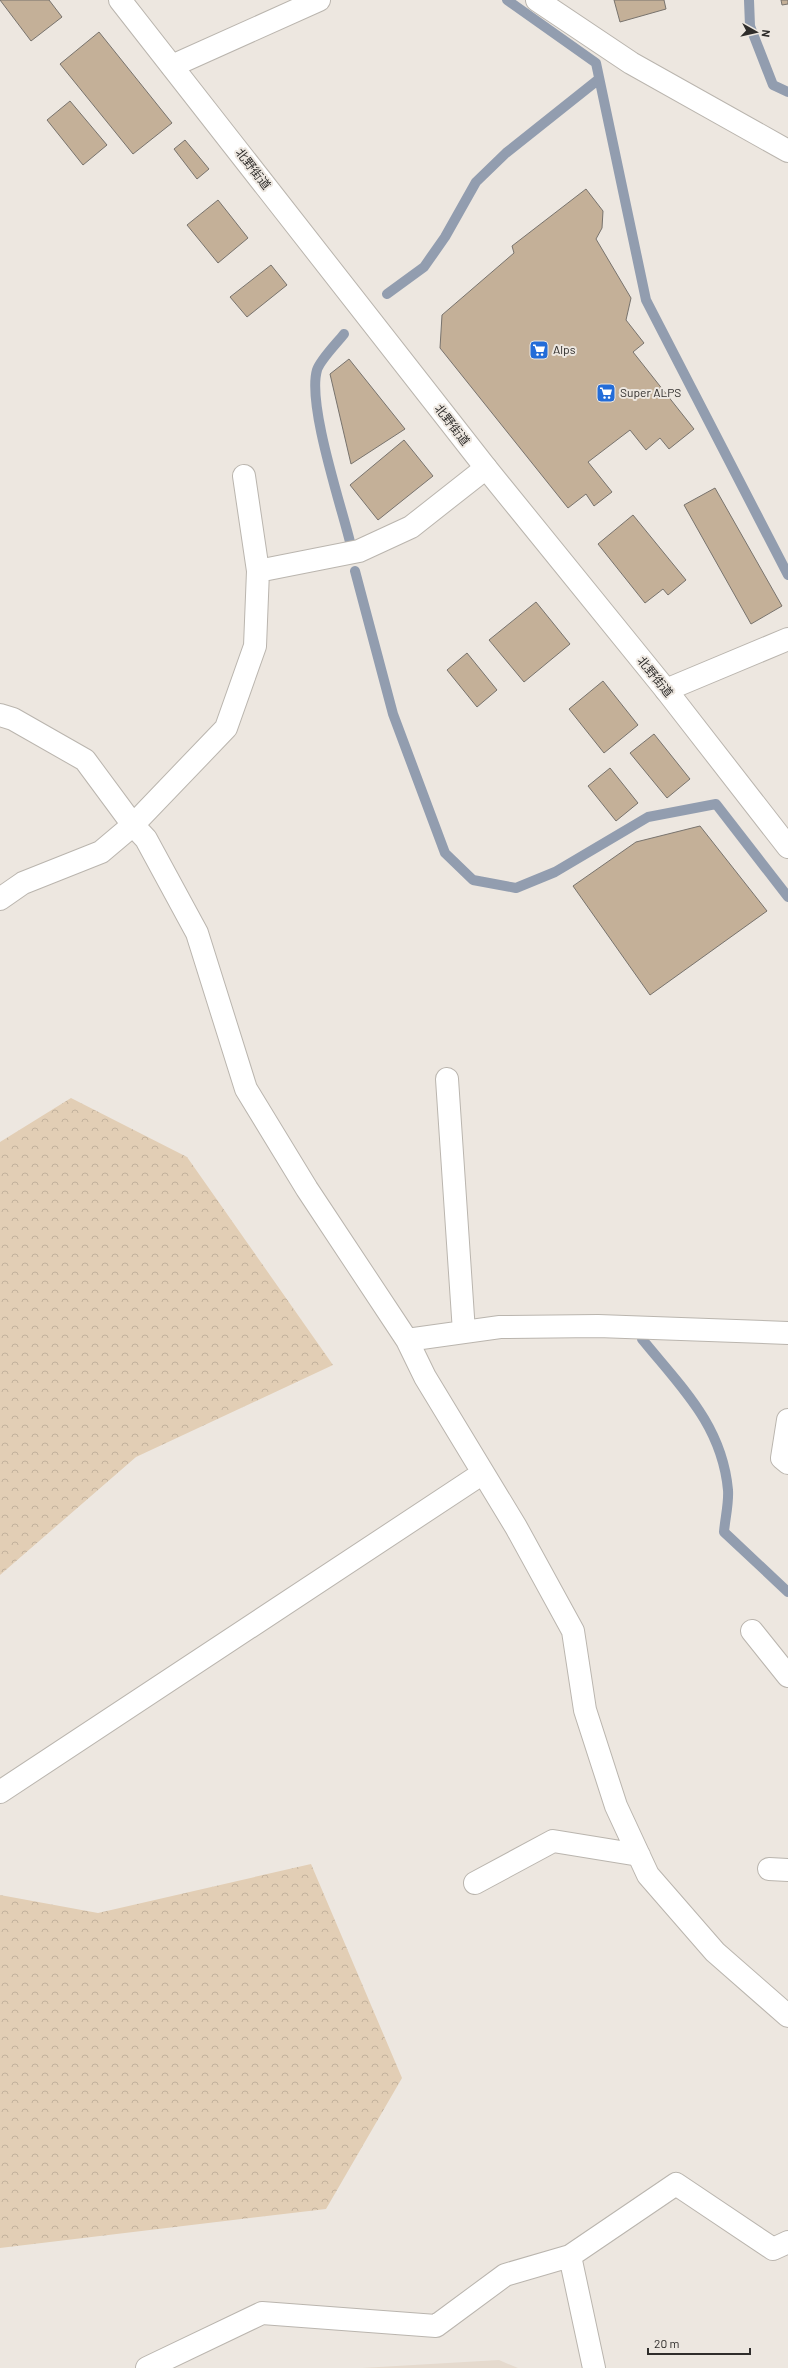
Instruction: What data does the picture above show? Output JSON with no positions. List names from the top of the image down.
{
  "streets": {
    "street": ["北野街道"]
  },
  "places": {
    "supermarket": ["Alps", "Super ALPS"]
  },
  "scale_bar": "20 m",
  "north": "right"
}
